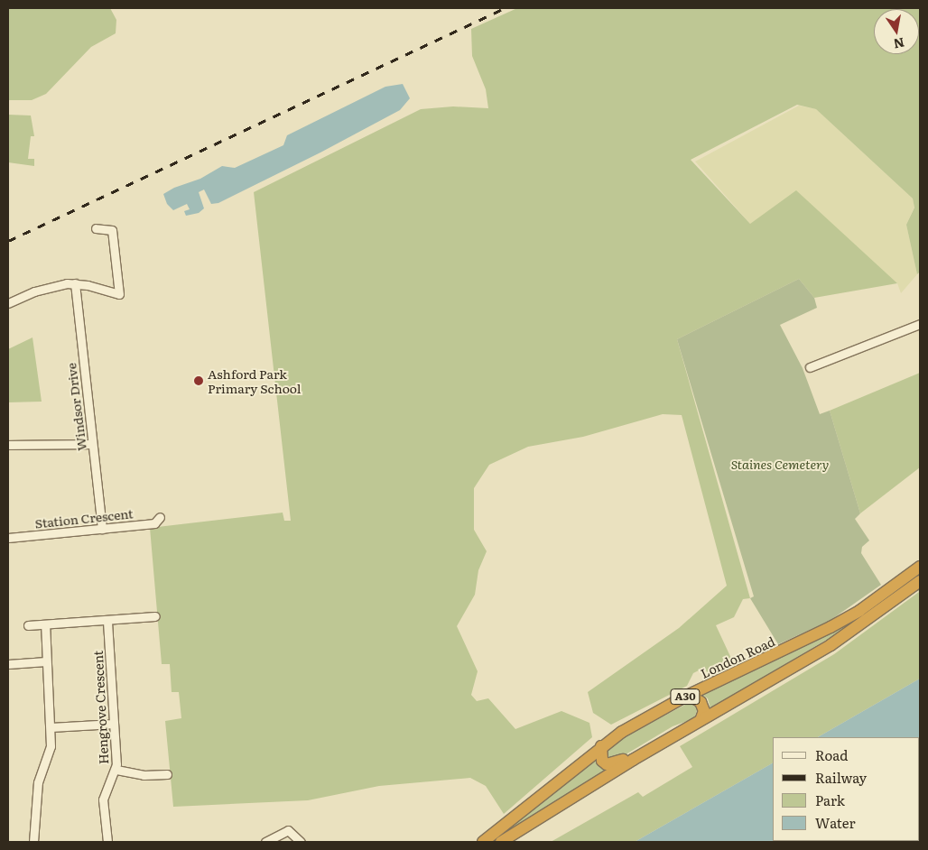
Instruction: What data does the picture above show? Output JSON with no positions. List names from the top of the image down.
{
  "streets": {
    "highway": ["London Road", "A30"],
    "street": ["Windsor Drive", "Station Crescent", "Hengrove Crescent"]
  },
  "crossings": [
    ["Windsor Drive", "Station Crescent"],
    ["London Road", "A30"]
  ],
  "parks": ["Staines Cemetery"],
  "places": ["Ashford Park Primary School"],
  "legend": [
    "Road",
    "Railway",
    "Park",
    "Water"
  ],
  "north": "bottom"
}
